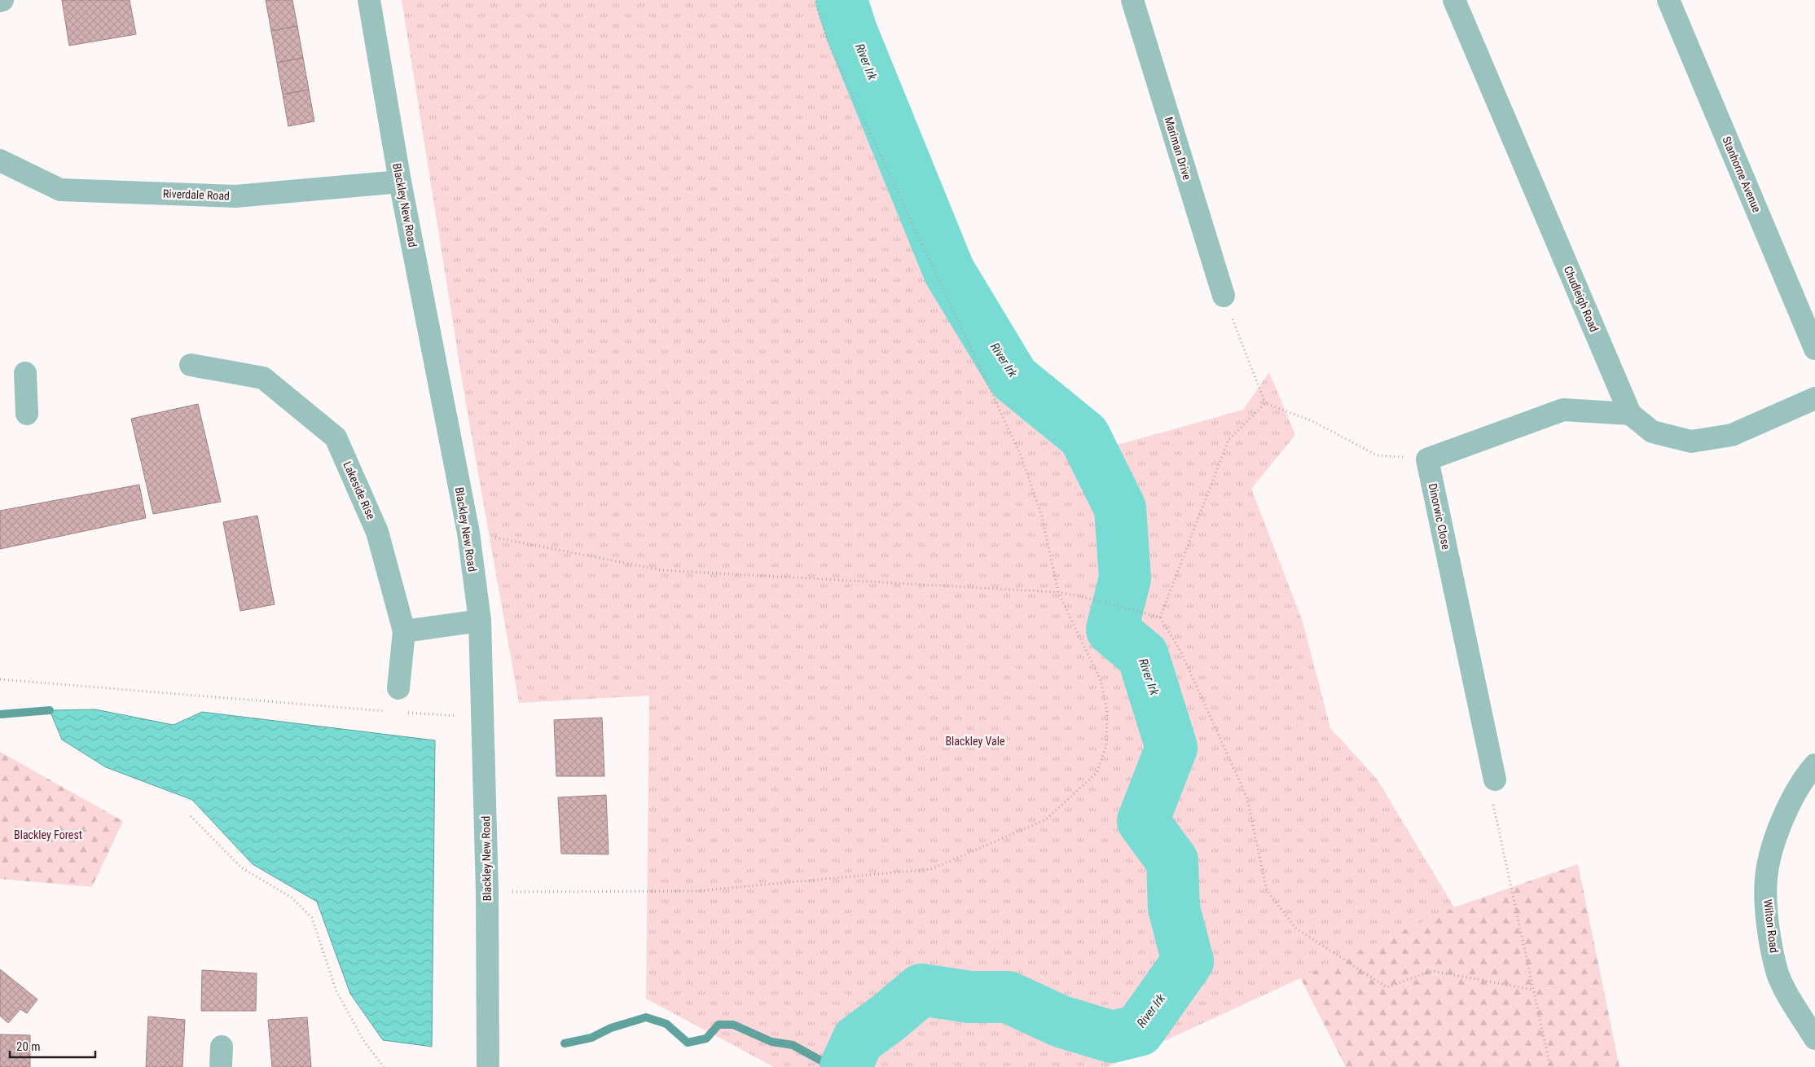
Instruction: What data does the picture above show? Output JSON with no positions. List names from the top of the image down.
{
  "streets": {
    "street": [
      "Mariman Drive",
      "Stanhorne Avenue",
      "Riverdale Road",
      "Blackley New Road",
      "Chudleigh Road",
      "Lakeside Rise",
      "Dinorwic Close",
      "Wilton Road"
    ]
  },
  "crossings": [
    ["Riverdale Road", "Blackley New Road"]
  ],
  "water": ["River Irk"],
  "parks": ["Blackley Vale", "Blackley Forest"],
  "scale_bar": "20 m"
}
